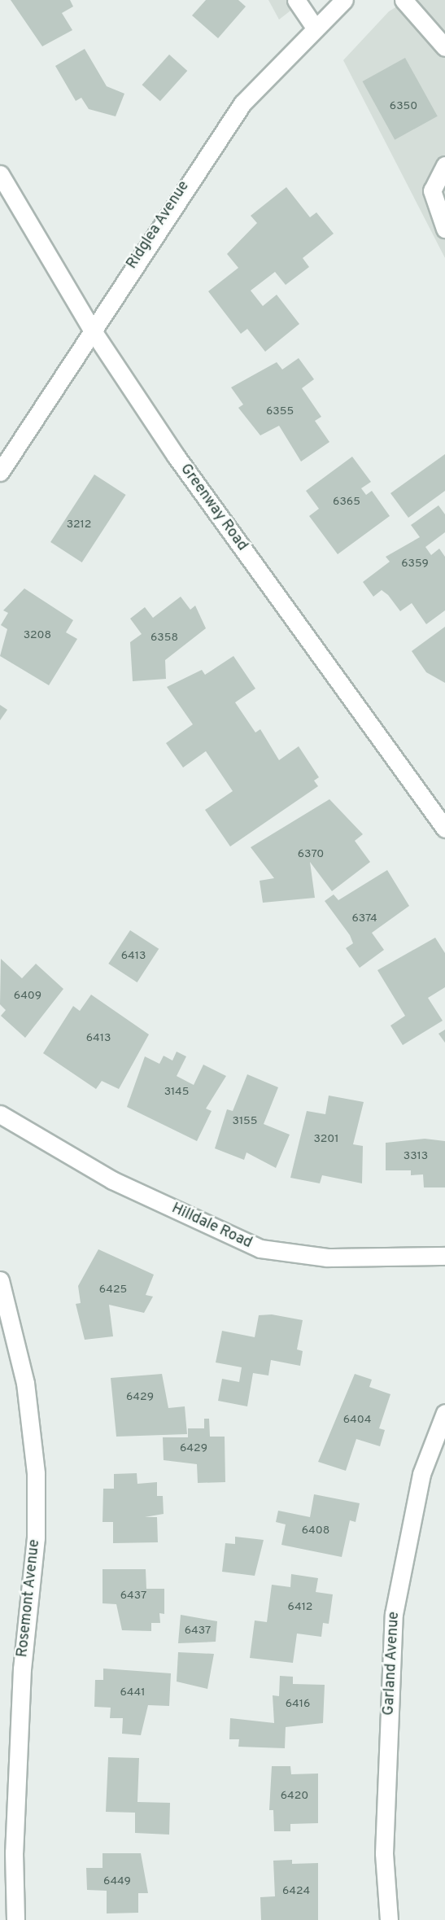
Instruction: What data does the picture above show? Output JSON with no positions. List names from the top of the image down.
{
  "streets": {
    "street": [
      "Ridglea Avenue",
      "Greenway Road",
      "Hilldale Road",
      "Rosemont Avenue",
      "Garland Avenue"
    ]
  },
  "crossings": [
    ["Ridglea Avenue", "Greenway Road"]
  ],
  "house_numbers": [
    "6350",
    "6355",
    "6365",
    "3212",
    "6359",
    "3208",
    "6358",
    "6370",
    "6374",
    "6413",
    "6409",
    "6413",
    "3145",
    "3155",
    "3201",
    "3313",
    "6425",
    "6429",
    "6404",
    "6429",
    "6408",
    "6437",
    "6412",
    "6437",
    "6441",
    "6416",
    "6420",
    "6449",
    "6424"
  ]
}
